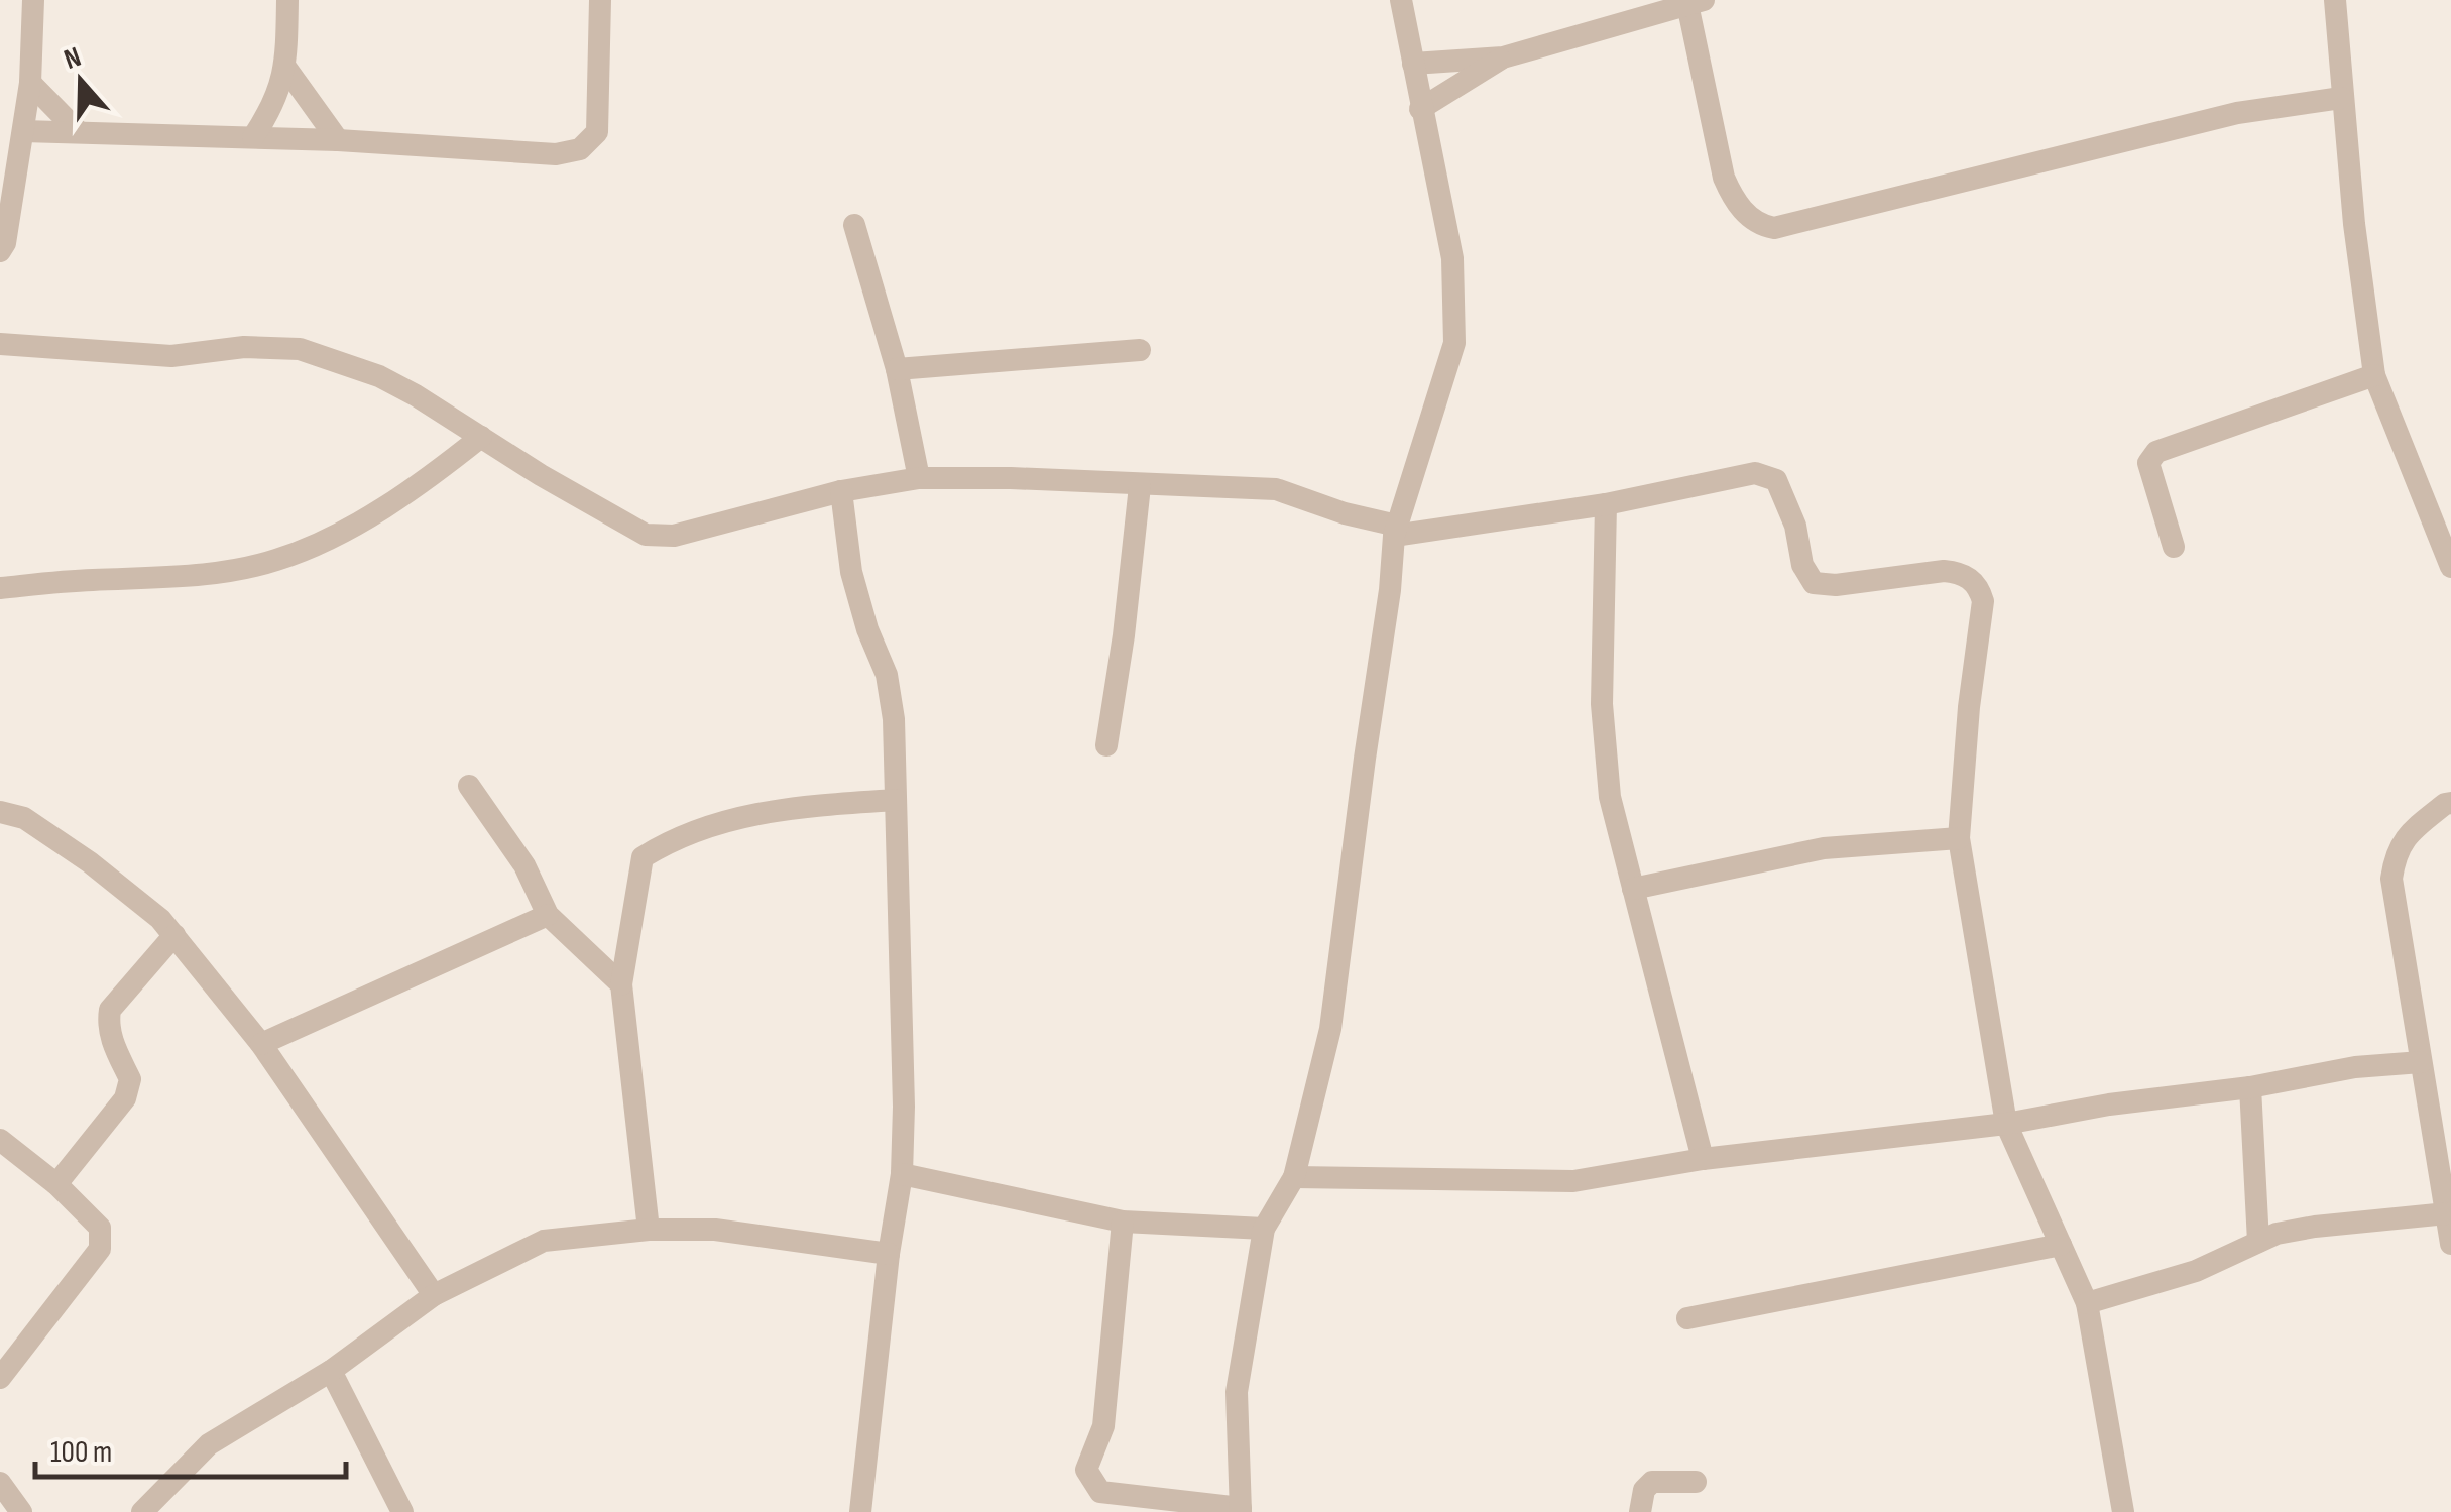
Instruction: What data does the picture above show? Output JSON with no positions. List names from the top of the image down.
{
  "scale_bar": "100 m",
  "north": "top"
}
